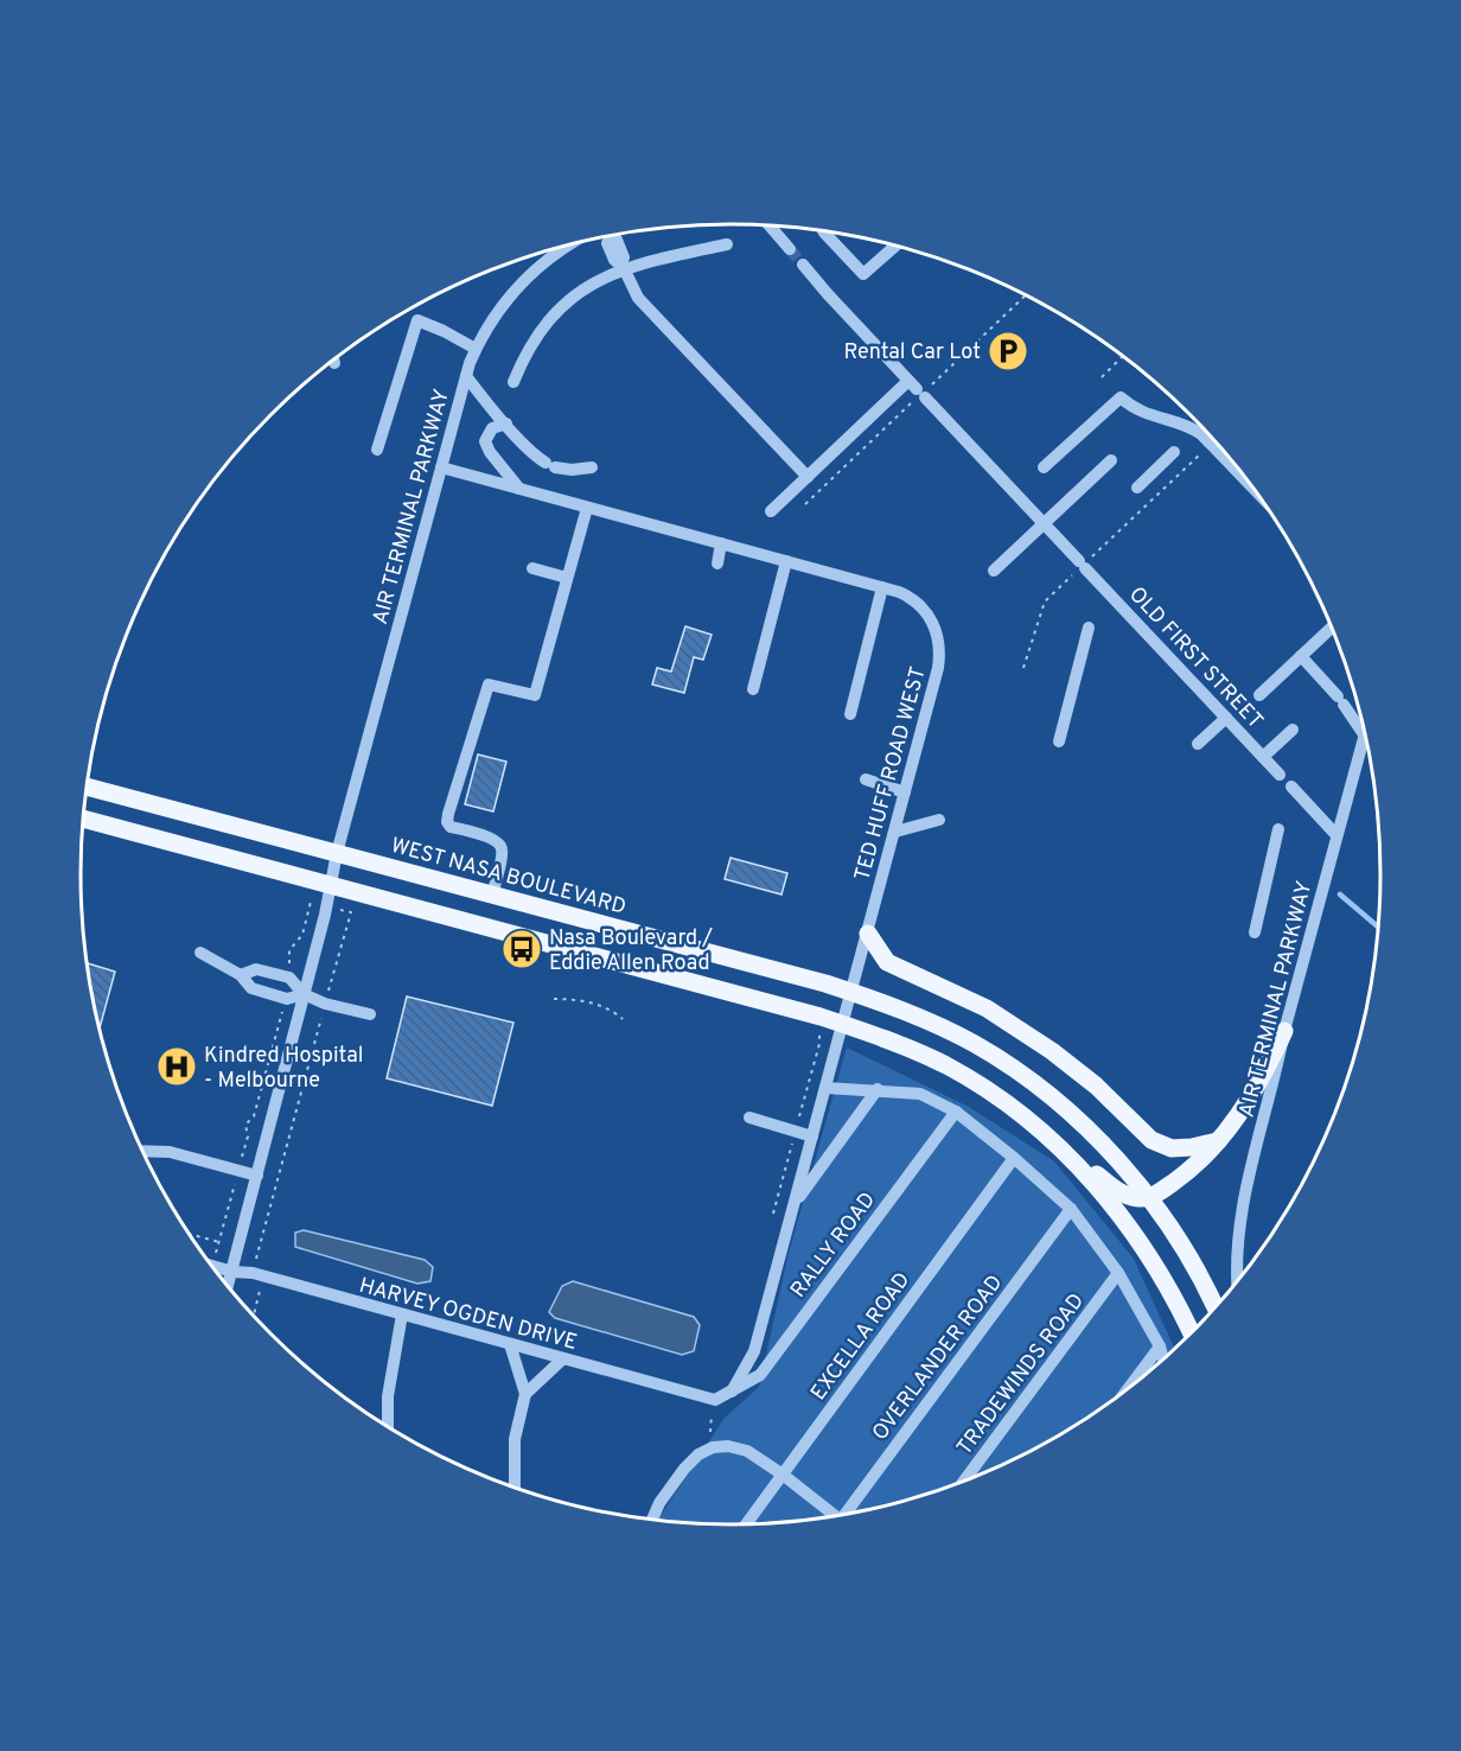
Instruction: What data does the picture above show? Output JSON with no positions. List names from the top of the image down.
{
  "streets": {
    "main road": ["WEST NASA BOULEVARD"],
    "street": [
      "AIR TERMINAL PARKWAY",
      "OLD FIRST STREET",
      "TED HUFF ROAD WEST",
      "RALLY ROAD",
      "HARVEY OGDEN DRIVE",
      "EXCELLA ROAD",
      "OVERLANDER ROAD",
      "TRADEWINDS ROAD"
    ]
  },
  "crossings": [
    ["AIR TERMINAL PARKWAY", "TED HUFF ROAD WEST"],
    ["AIR TERMINAL PARKWAY", "WEST NASA BOULEVARD"],
    ["AIR TERMINAL PARKWAY", "HARVEY OGDEN DRIVE"],
    ["TED HUFF ROAD WEST", "WEST NASA BOULEVARD"],
    ["TED HUFF ROAD WEST", "RALLY ROAD"]
  ],
  "places": {
    "parking": ["Rental Car Lot"],
    "bus stop": ["Nasa Boulevard / Eddie Allen Road"],
    "hospital": ["Kindred Hospital - Melbourne"]
  }
}
